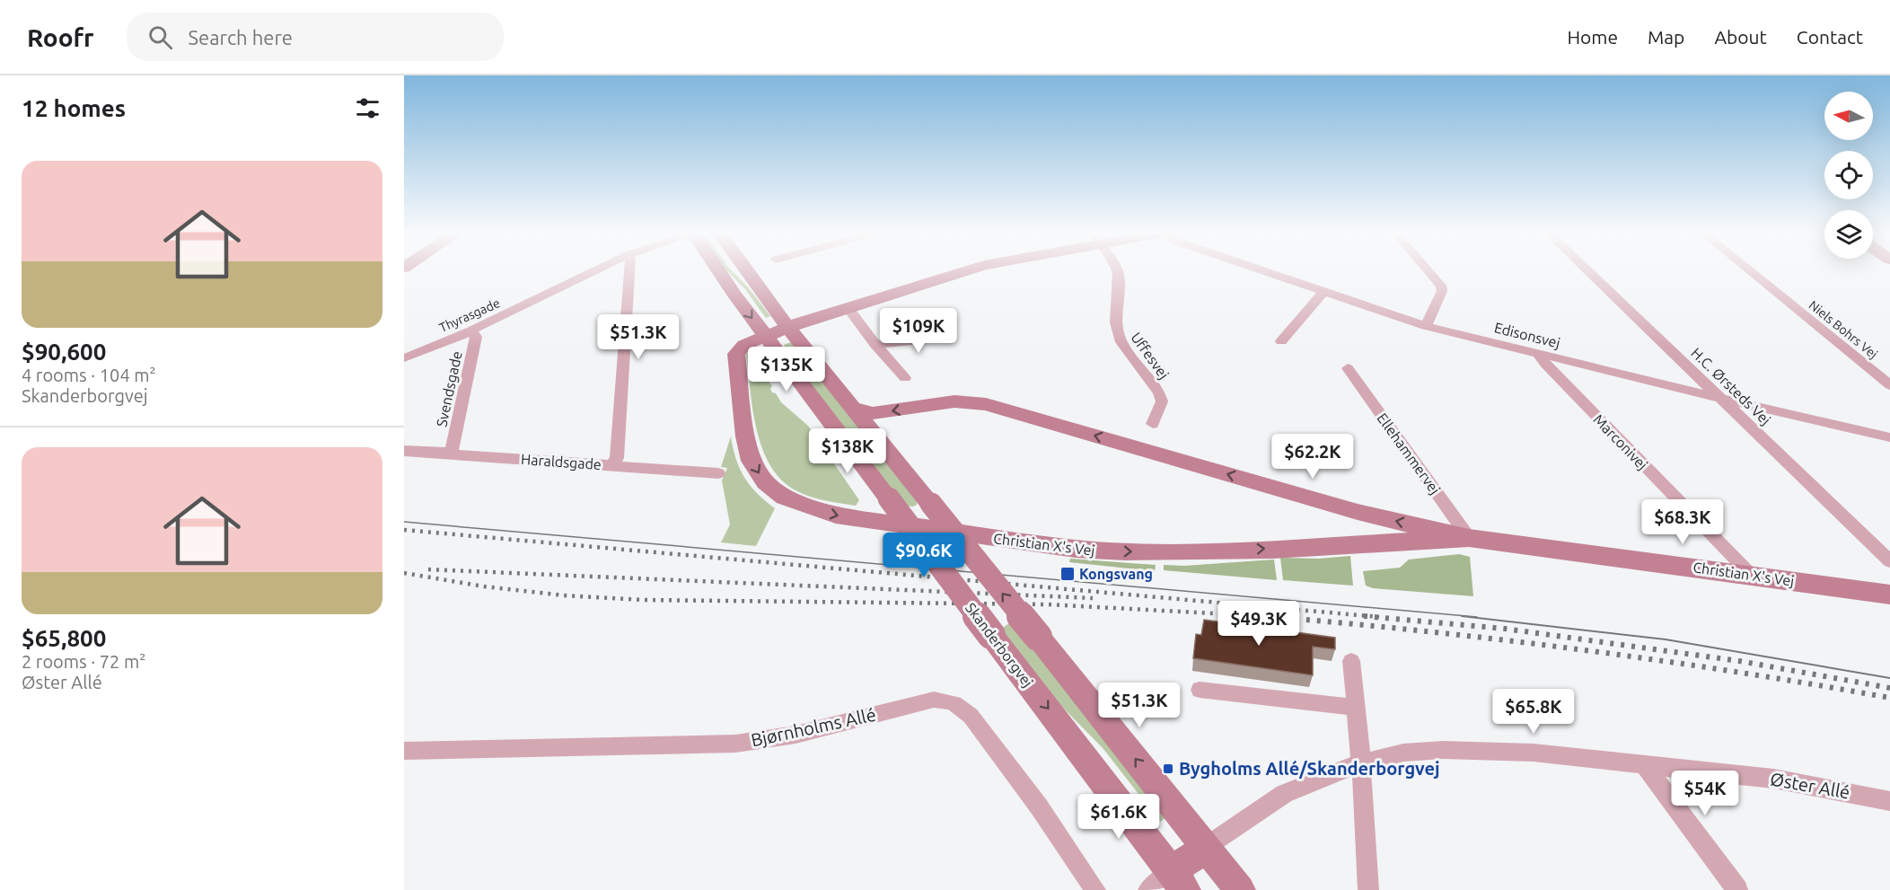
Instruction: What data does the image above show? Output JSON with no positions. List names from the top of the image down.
{
  "streets": {
    "street": [
      "Thyrasgade",
      "Niels Bohrs Vej",
      "Edisonsvej",
      "Uffesvej",
      "H.C. Ørsteds Vej",
      "Svendsgade",
      "Marconivej",
      "Ellehammervej",
      "Haraldsgade",
      "Christian X's Vej",
      "Skanderborgvej",
      "Bjørnholms Allé",
      "Øster Allé"
    ]
  },
  "crossings": [
    ["Thyrasgade", "Svendsgade"],
    ["Edisonsvej", "H.C. Ørsteds Vej"],
    ["Edisonsvej", "Marconivej"],
    ["Svendsgade", "Haraldsgade"],
    ["Marconivej", "Christian X's Vej"],
    ["Ellehammervej", "Christian X's Vej"],
    ["Christian X's Vej", "Skanderborgvej"],
    ["Skanderborgvej", "Øster Allé"]
  ],
  "places": {
    "transit": ["Kongsvang", "Bygholms Allé/Skanderborgvej"]
  },
  "north": "left",
  "page": {
    "header": "Roofr",
    "search": "Search here",
    "nav": [
      "Home",
      "Map",
      "About",
      "Contact"
    ],
    "heading": "12 homes",
    "list": [
      {
        "name": "$90,600",
        "note": "4 rooms · 104 m² · Skanderborgvej"
      },
      {
        "name": "$65,800",
        "note": "2 rooms · 72 m² · Øster Allé"
      }
    ],
    "price": [
      "$109K",
      "$51.3K",
      "$135K",
      "$138K",
      "$62.2K",
      "$68.3K",
      "$90.6K",
      "$49.3K",
      "$51.3K",
      "$65.8K",
      "$54K",
      "$61.6K"
    ]
  }
}
